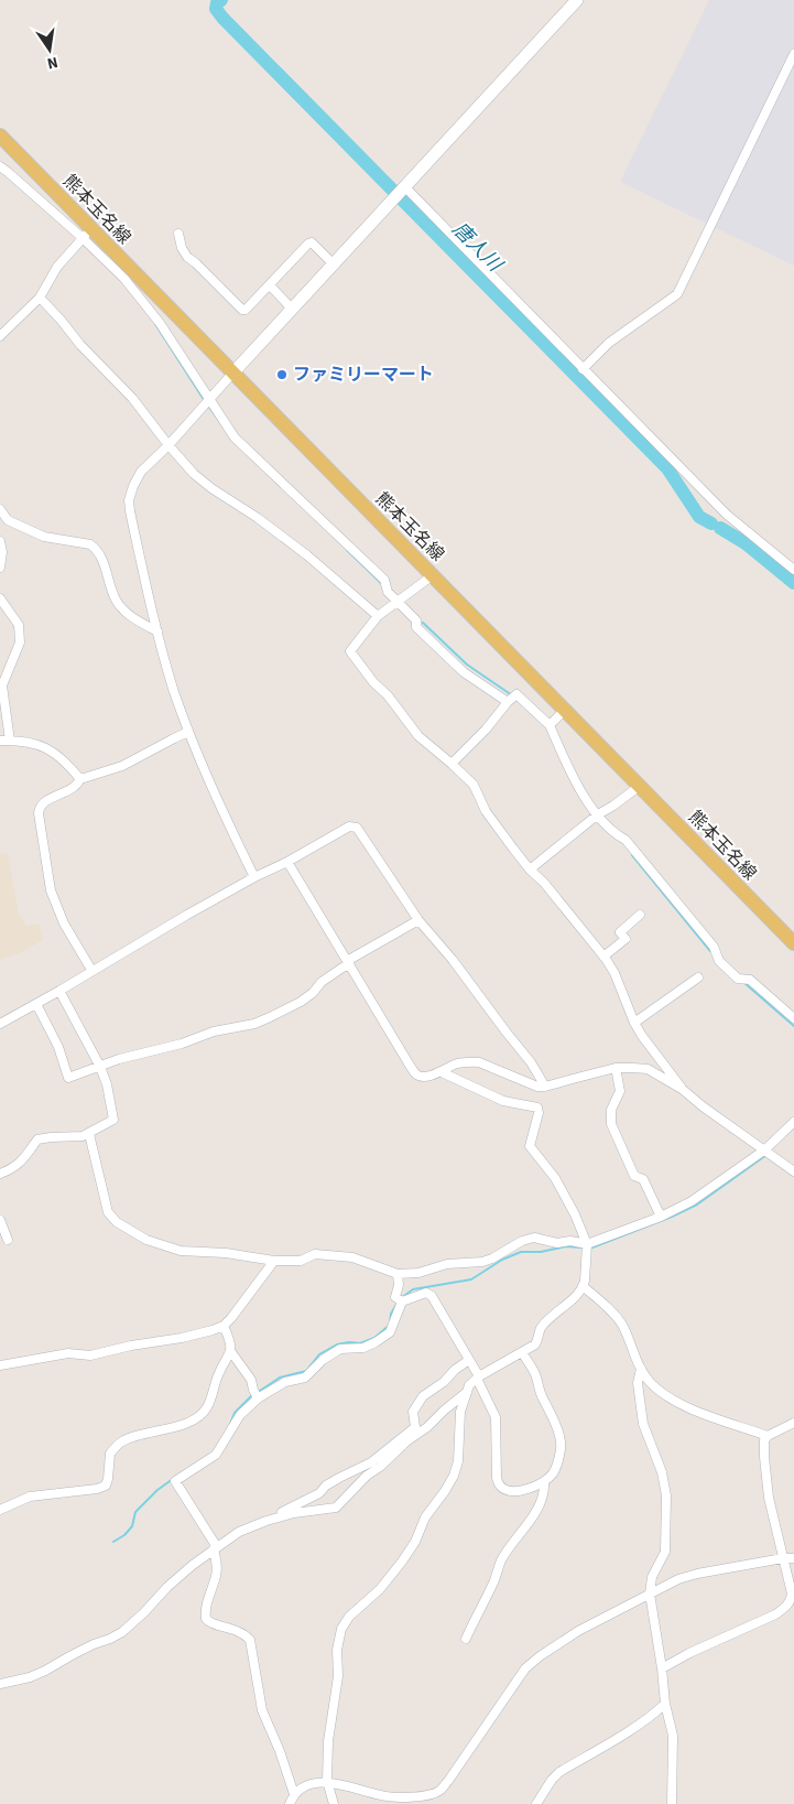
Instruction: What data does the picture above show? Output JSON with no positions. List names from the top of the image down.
{
  "streets": {
    "main road": ["熊本玉名線"]
  },
  "water": ["唐人川"],
  "places": ["ファミリーマート"],
  "north": "bottom"
}
